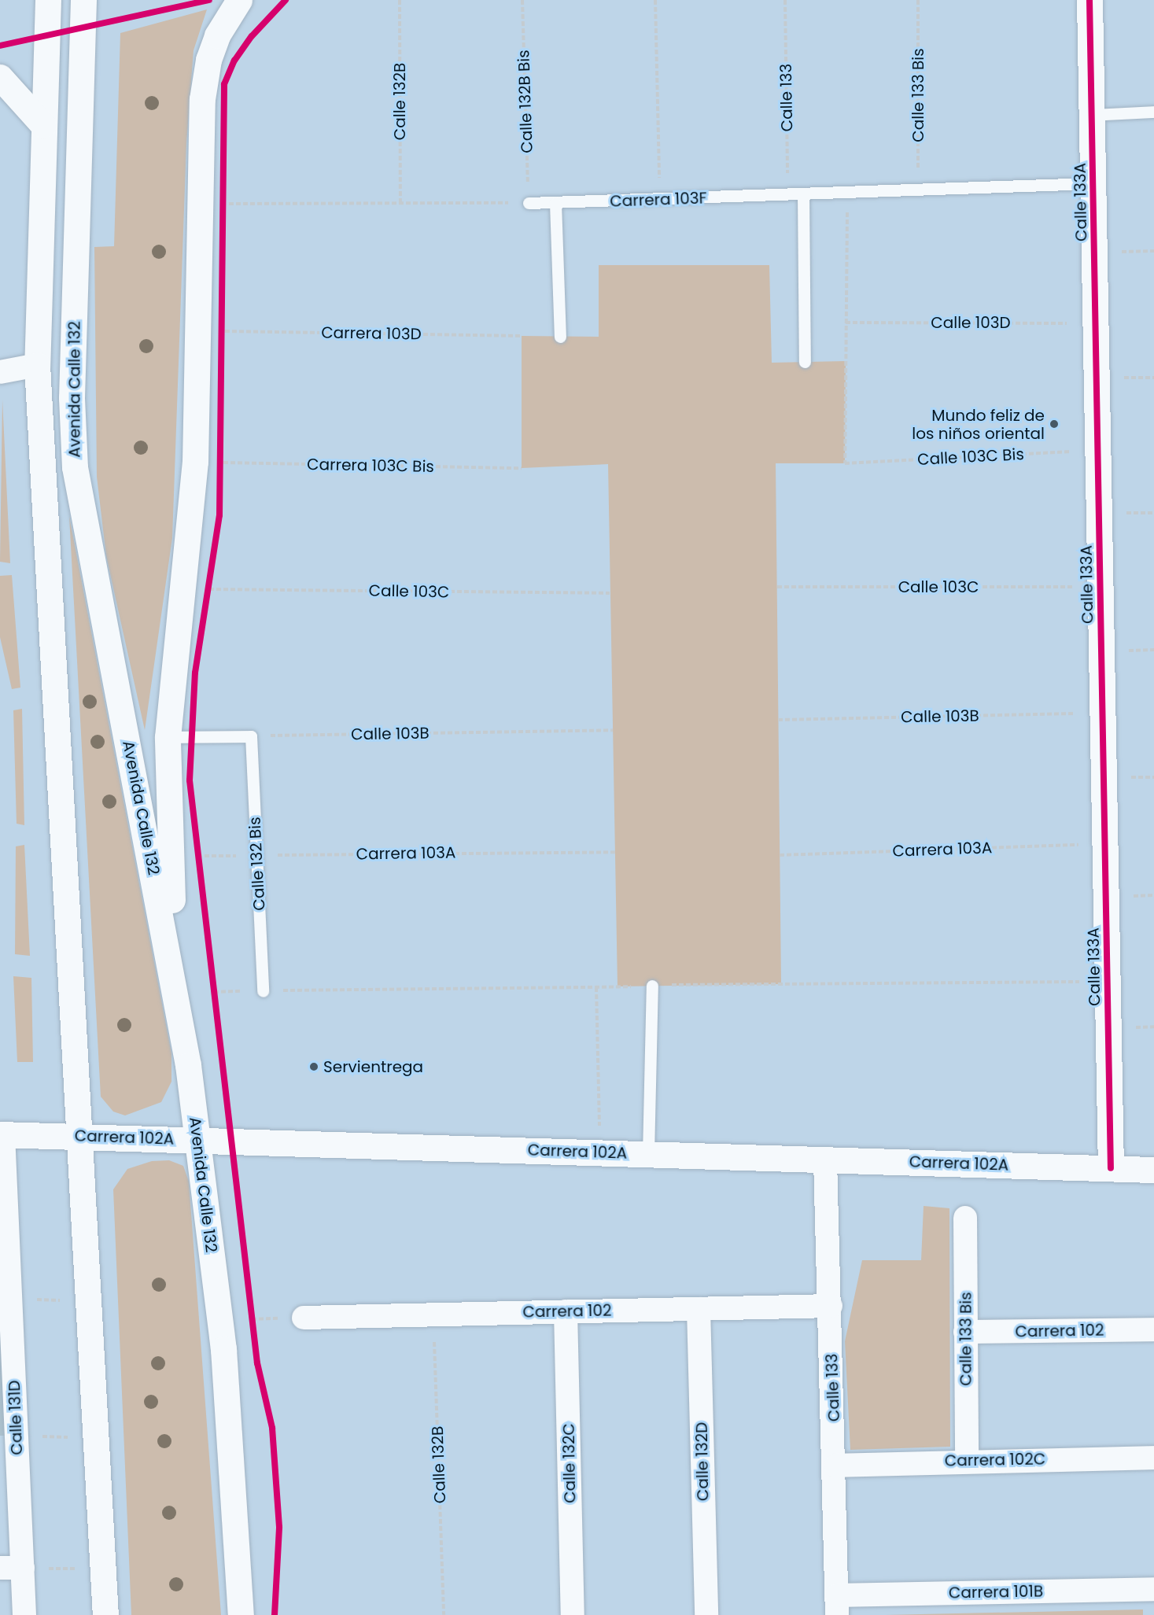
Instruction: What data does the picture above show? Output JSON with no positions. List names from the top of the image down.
{
  "streets": {
    "main road": ["Calle 133A", "Avenida Calle 132", "Carrera 102A"],
    "street": [
      "Calle 133 Bis",
      "Calle 133",
      "Carrera 102",
      "Calle 131D",
      "Carrera 102C",
      "Calle 132D",
      "Calle 132C",
      "Carrera 101B"
    ],
    "lane": ["Carrera 103F", "Calle 132 Bis"],
    "path": [
      "Calle 132B",
      "Calle 132B Bis",
      "Calle 103D",
      "Carrera 103D",
      "Calle 103C Bis",
      "Carrera 103C Bis",
      "Calle 103C",
      "Calle 103B",
      "Carrera 103A"
    ]
  },
  "crossings": [
    ["Calle 133 Bis", "Carrera 103F"],
    ["Calle 133 Bis", "Carrera 102"],
    ["Calle 133 Bis", "Carrera 102C"],
    ["Calle 133", "Carrera 103F"],
    ["Calle 133", "Carrera 102A"],
    ["Calle 133", "Carrera 102"],
    ["Calle 133", "Carrera 102C"],
    ["Calle 133", "Carrera 101B"],
    ["Calle 132B", "Carrera 102"],
    ["Calle 132B Bis", "Carrera 103F"],
    ["Carrera 103F", "Calle 133A"],
    ["Calle 133A", "Calle 103D"],
    ["Calle 133A", "Calle 103C Bis"],
    ["Calle 133A", "Calle 103C"],
    ["Calle 133A", "Calle 103B"],
    ["Calle 133A", "Carrera 103A"],
    ["Calle 133A", "Carrera 102A"],
    ["Calle 103D", "Calle 103C Bis"],
    ["Avenida Calle 132", "Carrera 102A"],
    ["Calle 103B", "Calle 132 Bis"],
    ["Carrera 103A", "Calle 132 Bis"],
    ["Carrera 102A", "Calle 131D"],
    ["Carrera 102", "Calle 132D"],
    ["Carrera 102", "Calle 132C"]
  ],
  "places": ["Mundo feliz de los niños oriental", "Servientrega"]
}
